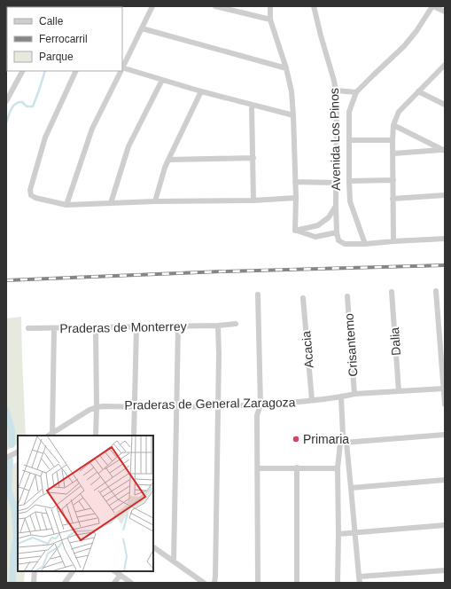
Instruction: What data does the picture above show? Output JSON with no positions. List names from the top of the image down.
{
  "streets": {
    "street": [
      "Avenida Los Pinos",
      "Praderas de Monterrey",
      "Dalia",
      "Crisantemo",
      "Acacia",
      "Praderas de General Zaragoza"
    ]
  },
  "crossings": [
    ["Dalia", "Praderas de General Zaragoza"],
    ["Crisantemo", "Praderas de General Zaragoza"],
    ["Acacia", "Praderas de General Zaragoza"]
  ],
  "places": ["Primaria"],
  "legend": ["Calle", "Ferrocarril", "Parque"]
}
